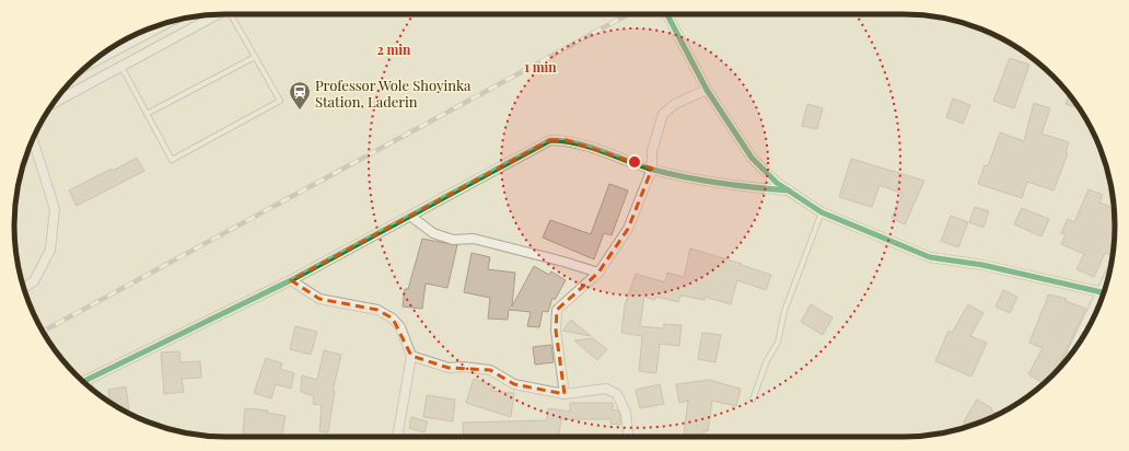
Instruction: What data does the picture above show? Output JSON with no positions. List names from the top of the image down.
{
  "places": {
    "station": ["Professor Wole Shoyinka Station, Laderin"]
  },
  "rings": ["2 min", "1 min"]
}
